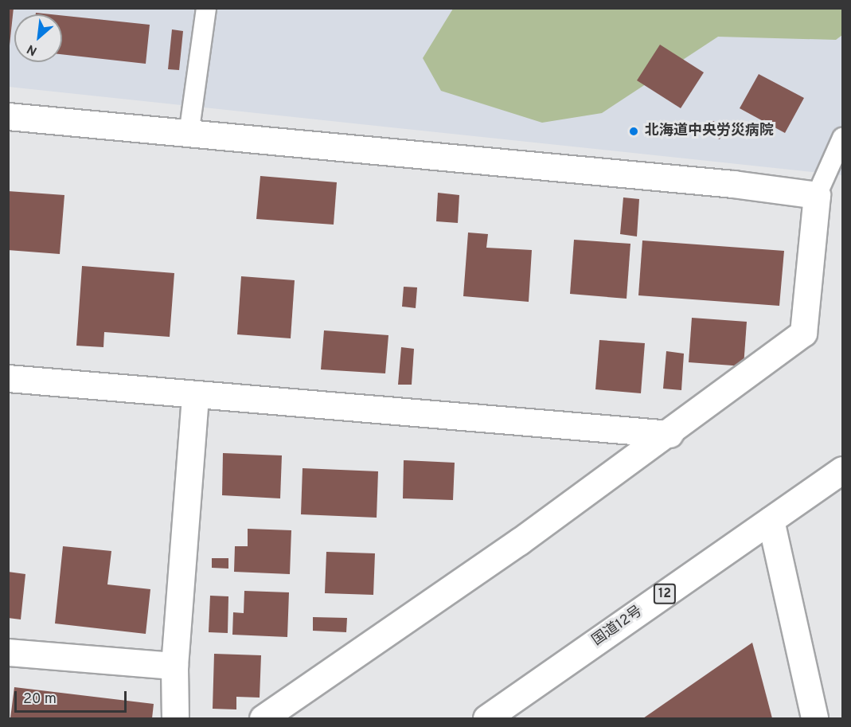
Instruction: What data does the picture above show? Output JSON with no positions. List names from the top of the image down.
{
  "streets": {
    "main road": ["12", "国道12号"]
  },
  "places": ["北海道中央労災病院"],
  "scale_bar": "20 m",
  "north": "bottom left"
}
